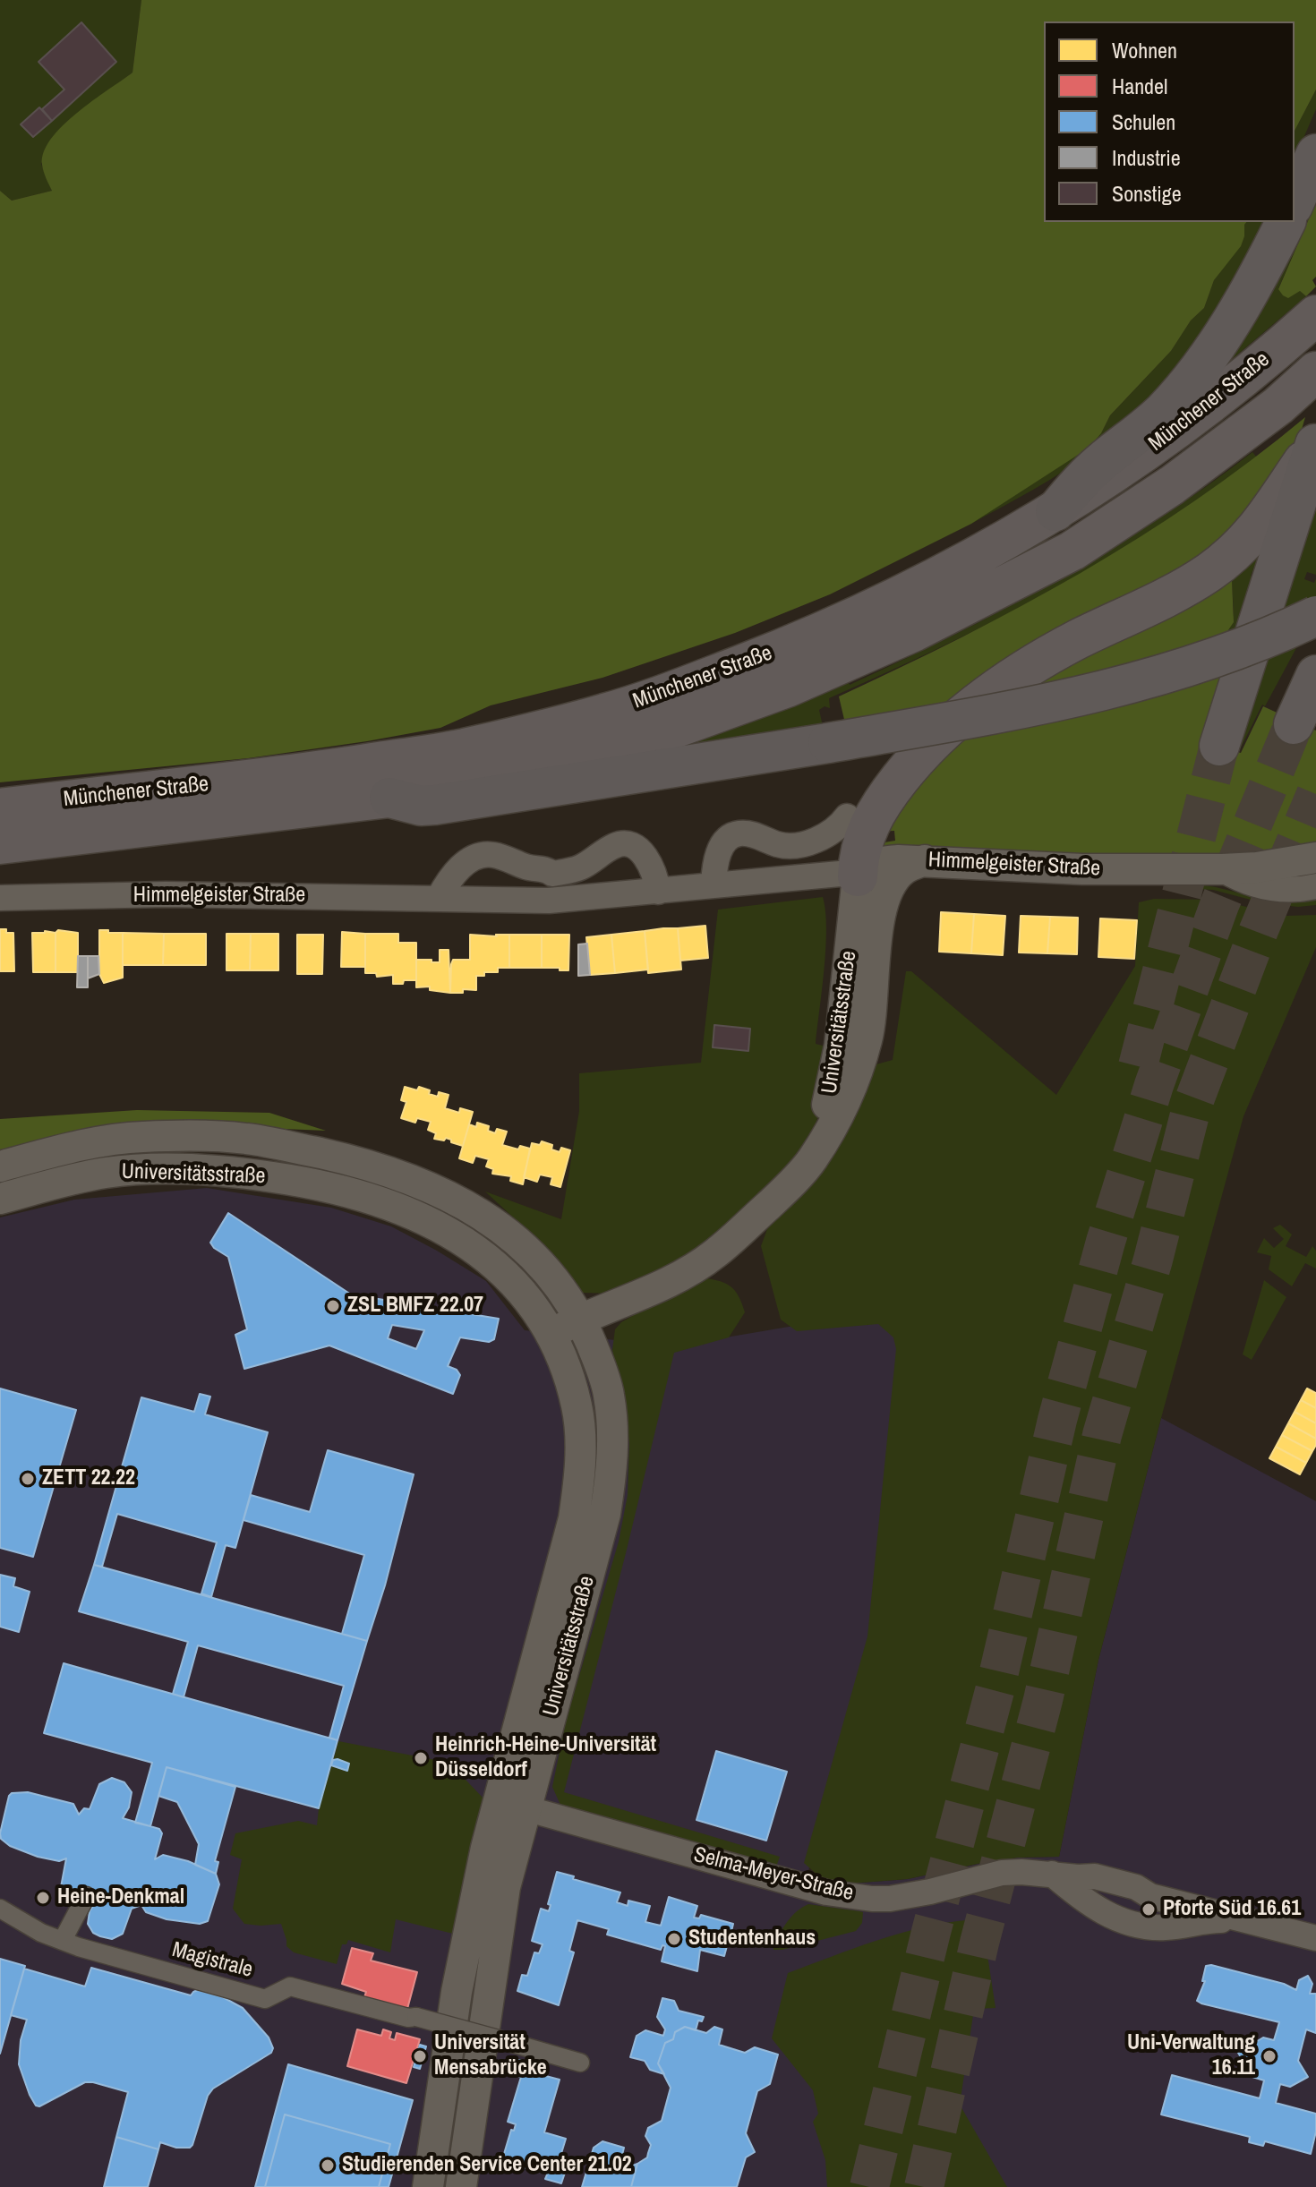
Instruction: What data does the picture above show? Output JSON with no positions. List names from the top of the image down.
{
  "streets": {
    "highway": ["Münchener Straße"],
    "street": [
      "Himmelgeister Straße",
      "Universitätsstraße",
      "Selma-Meyer-Straße",
      "Magistrale"
    ]
  },
  "crossings": [
    ["Himmelgeister Straße", "Universitätsstraße"],
    ["Universitätsstraße", "Selma-Meyer-Straße"]
  ],
  "places": [
    "ZSL BMFZ 22.07",
    "ZETT 22.22",
    "Heinrich-Heine-Universität Düsseldorf",
    "Heine-Denkmal",
    "Pforte Süd 16.61",
    "Studentenhaus",
    "Universität Mensabrücke",
    "Uni-Verwaltung 16.11",
    "Studierenden Service Center 21.02"
  ],
  "legend": [
    "Wohnen",
    "Handel",
    "Schulen",
    "Industrie",
    "Sonstige"
  ]
}
